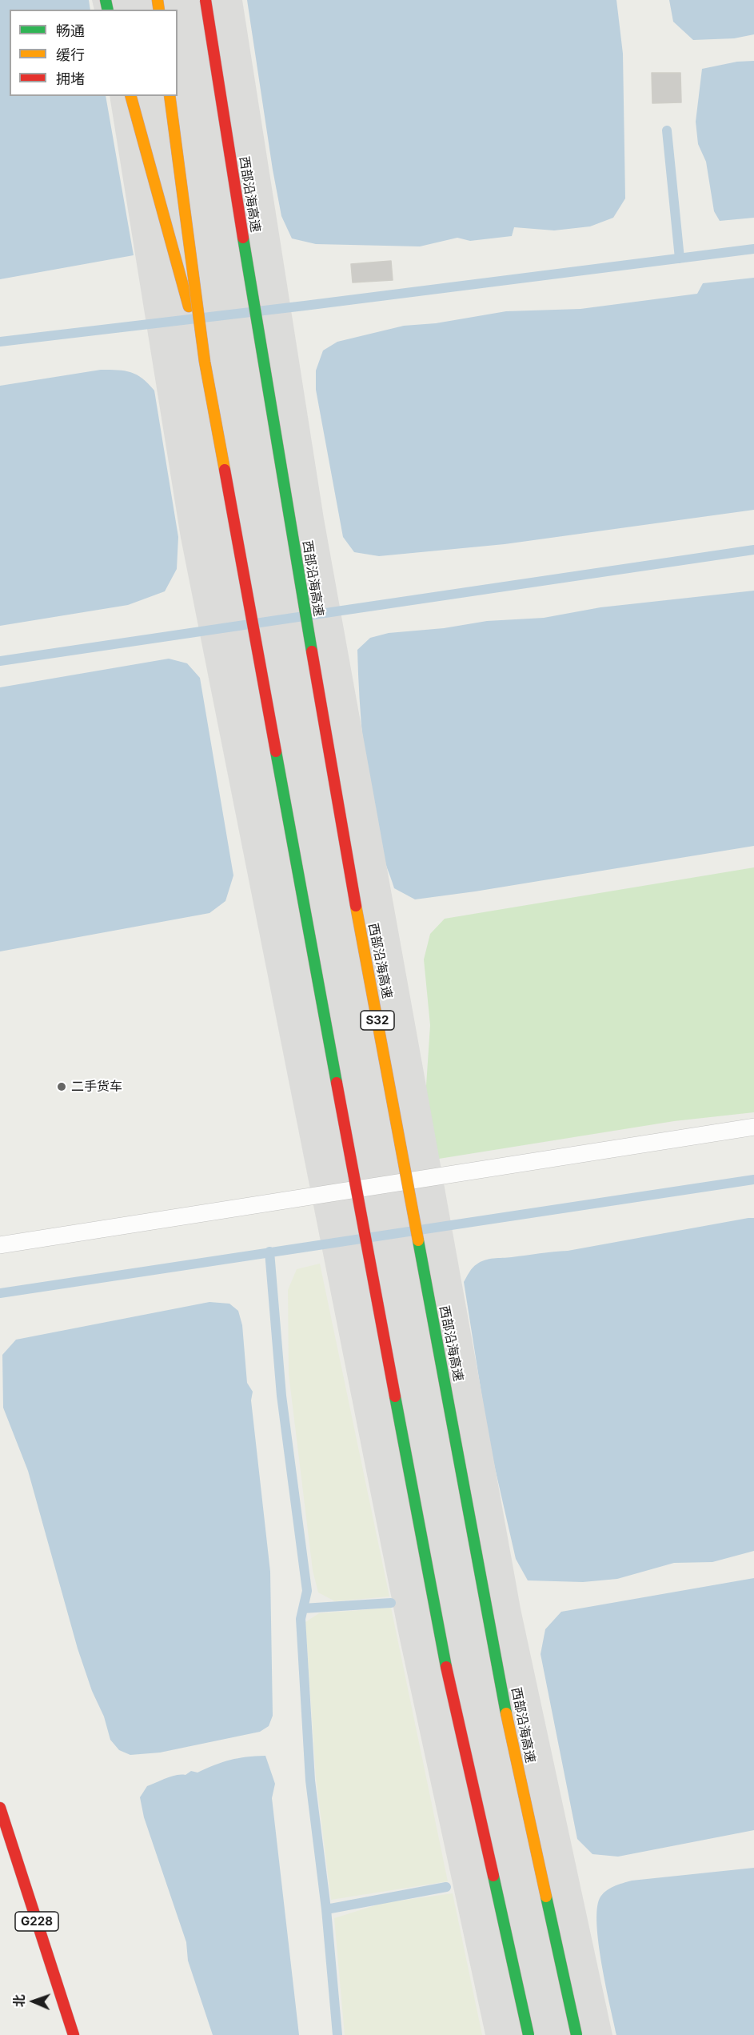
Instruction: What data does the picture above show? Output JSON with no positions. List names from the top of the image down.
{
  "streets": {
    "highway": ["西部沿海高速", "S32", "G228"]
  },
  "places": ["二手货车"],
  "legend": ["畅通", "缓行", "拥堵"],
  "north": "left"
}
